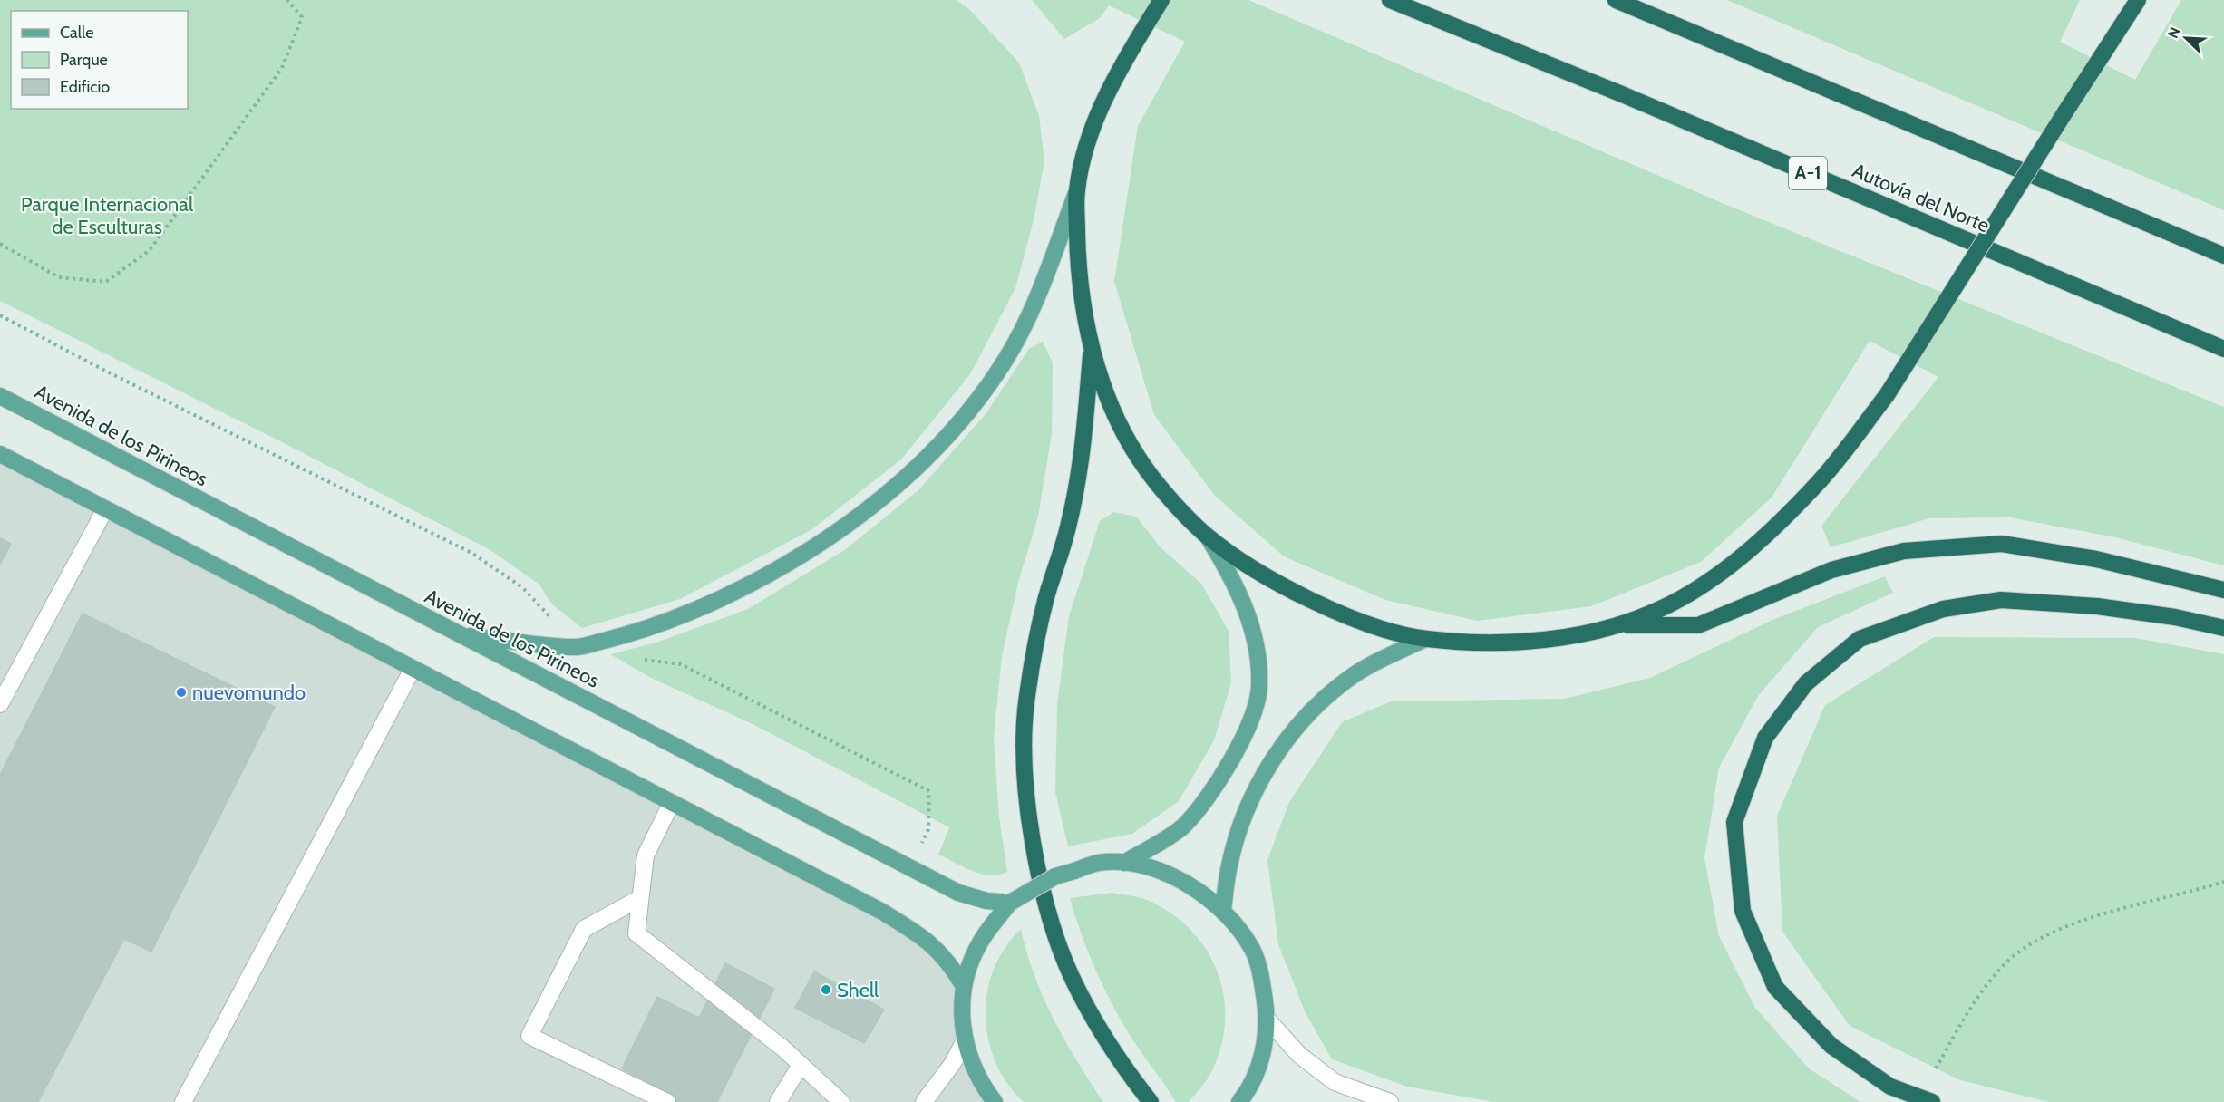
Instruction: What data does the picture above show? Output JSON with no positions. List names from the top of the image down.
{
  "streets": {
    "highway": ["A-1", "Autovía del Norte"],
    "main road": ["Avenida de los Pirineos"]
  },
  "parks": ["Parque Internacional de Esculturas"],
  "places": ["nuevomundo", "Shell"],
  "legend": ["Calle", "Parque", "Edificio"],
  "north": "top left"
}
